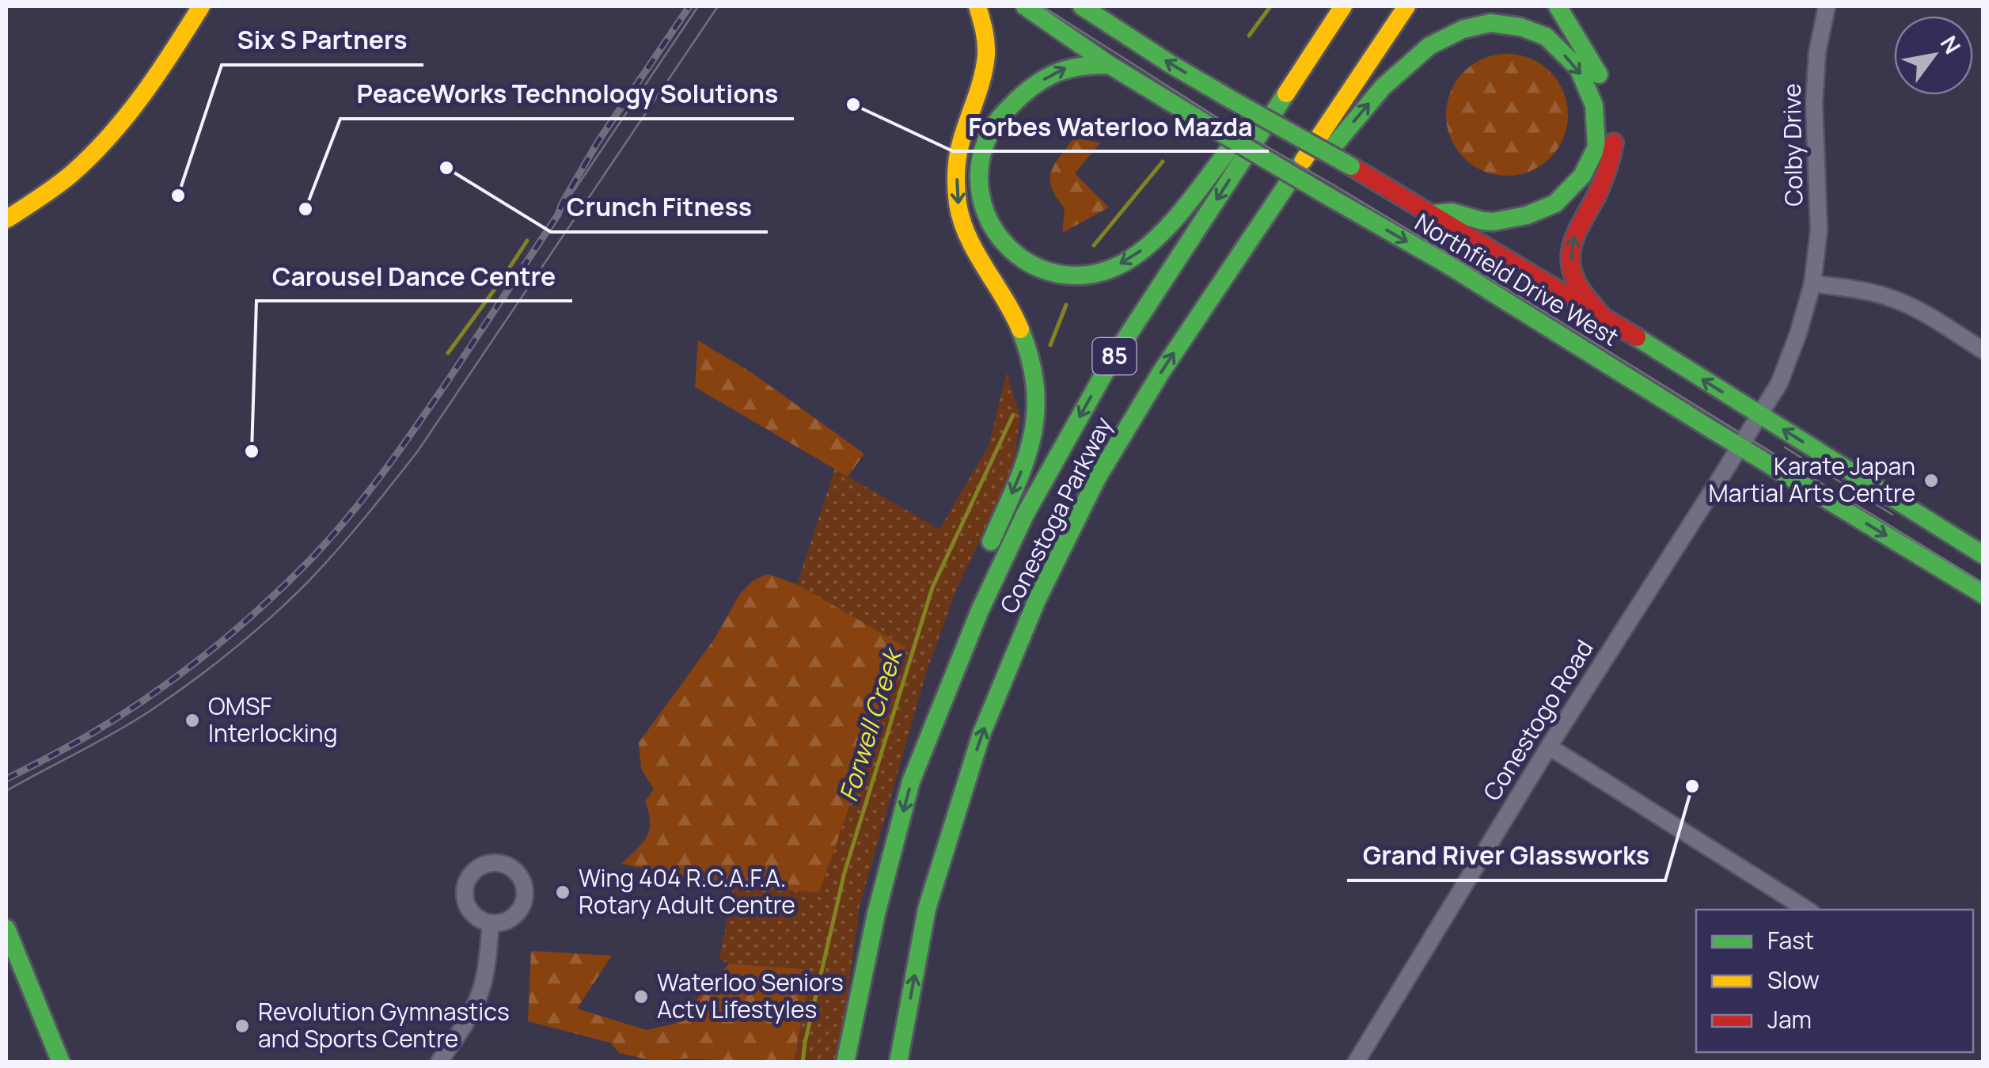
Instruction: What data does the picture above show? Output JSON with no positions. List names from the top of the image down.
{
  "streets": {
    "main road": ["Northfield Drive West", "85", "Conestoga Parkway"],
    "street": ["Colby Drive", "Conestogo Road"]
  },
  "crossings": [
    ["Colby Drive", "Northfield Drive West"],
    ["Colby Drive", "Conestogo Road"],
    ["Northfield Drive West", "Conestogo Road"]
  ],
  "water": ["Forwell Creek"],
  "places": [
    "Forbes Waterloo Mazda",
    "Crunch Fitness",
    "Six S Partners",
    "PeaceWorks Technology Solutions",
    "Carousel Dance Centre",
    "Karate Japan Martial Arts Centre",
    "OMSF Interlocking",
    "Grand River Glassworks",
    "Wing 404 R.C.A.F.A. Rotary Adult Centre",
    "Waterloo Seniors Actv Lifestyles",
    "Revolution Gymnastics and Sports Centre"
  ],
  "legend": ["Fast", "Slow", "Jam"],
  "north": "top right"
}
